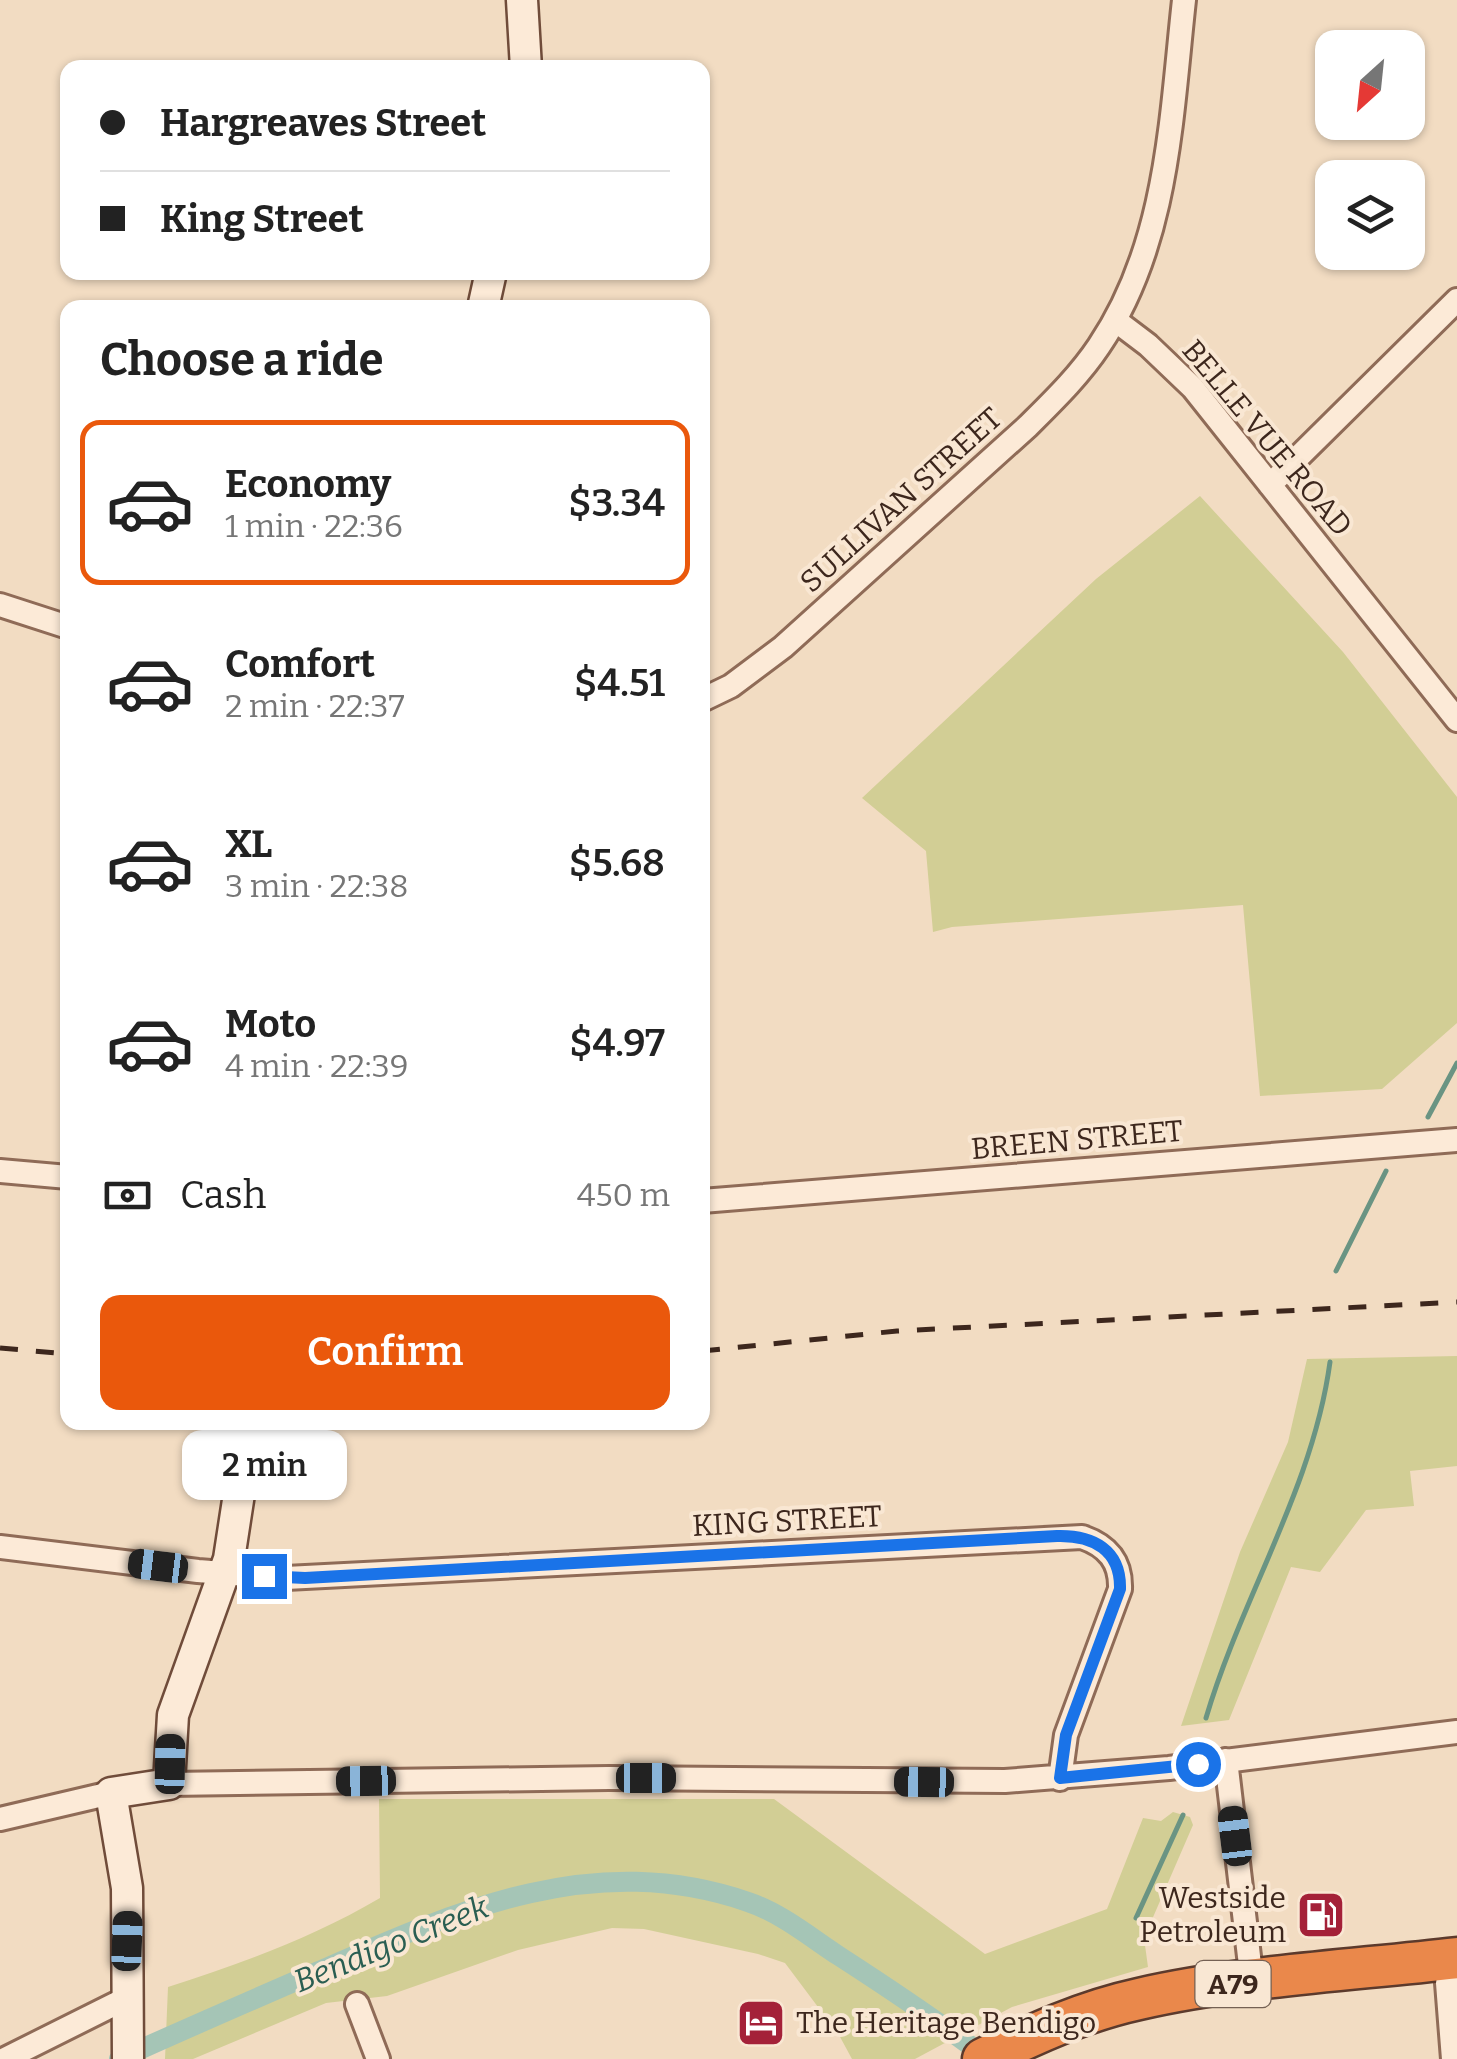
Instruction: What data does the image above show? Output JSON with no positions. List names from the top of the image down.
{
  "streets": {
    "highway": ["A79"],
    "street": [
      "BELLE VUE ROAD",
      "SULLIVAN STREET",
      "BREEN STREET",
      "KING STREET"
    ]
  },
  "crossings": [
    ["BELLE VUE ROAD", "SULLIVAN STREET"]
  ],
  "water": ["Bendigo Creek"],
  "places": {
    "fuel station": ["Westside Petroleum"],
    "hotel": ["The Heritage Bendigo"]
  },
  "north": "bottom left",
  "page": {
    "banner": ["Hargreaves Street", "King Street"],
    "heading": "Choose a ride",
    "list": [
      {
        "name": "Economy",
        "note": "1 min · 22:36",
        "value": "$3.34"
      },
      {
        "name": "Comfort",
        "note": "2 min · 22:37",
        "value": "$4.51"
      },
      {
        "name": "XL",
        "note": "3 min · 22:38",
        "value": "$5.68"
      },
      {
        "name": "Moto",
        "note": "4 min · 22:39",
        "value": "$4.97"
      }
    ],
    "pay": ["Cash", "450 m"],
    "buttons": "Confirm",
    "bubble": "2 min"
  }
}
